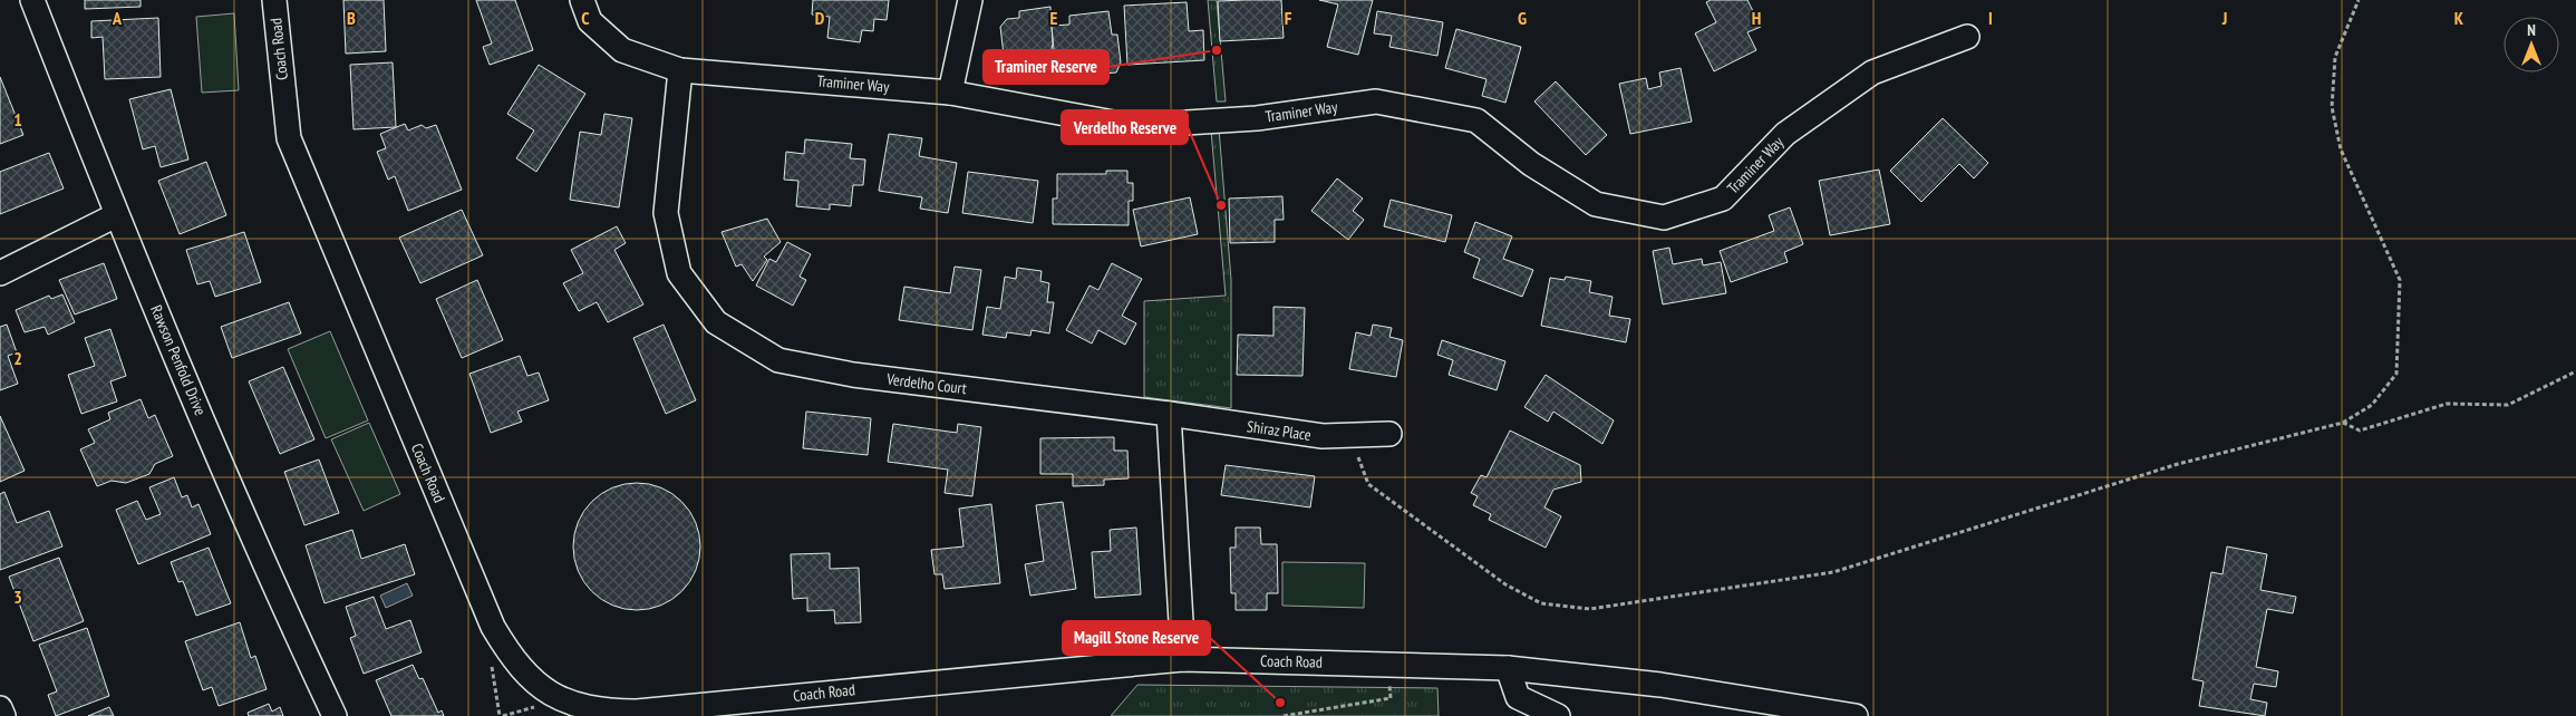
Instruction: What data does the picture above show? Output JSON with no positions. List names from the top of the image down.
{
  "streets": {
    "street": [
      "Coach Road",
      "Traminer Way",
      "Rawson Penfold Drive",
      "Verdelho Court",
      "Shiraz Place"
    ]
  },
  "crossings": [
    ["Traminer Way", "Verdelho Court"],
    ["Verdelho Court", "Shiraz Place"]
  ],
  "places": ["Traminer Reserve", "Verdelho Reserve", "Magill Stone Reserve"],
  "north": "top",
  "grid": {
    "columns": [
      "A",
      "B",
      "C",
      "D",
      "E",
      "F",
      "G",
      "H",
      "I",
      "J",
      "K"
    ],
    "rows": ["1", "2", "3"]
  }
}
